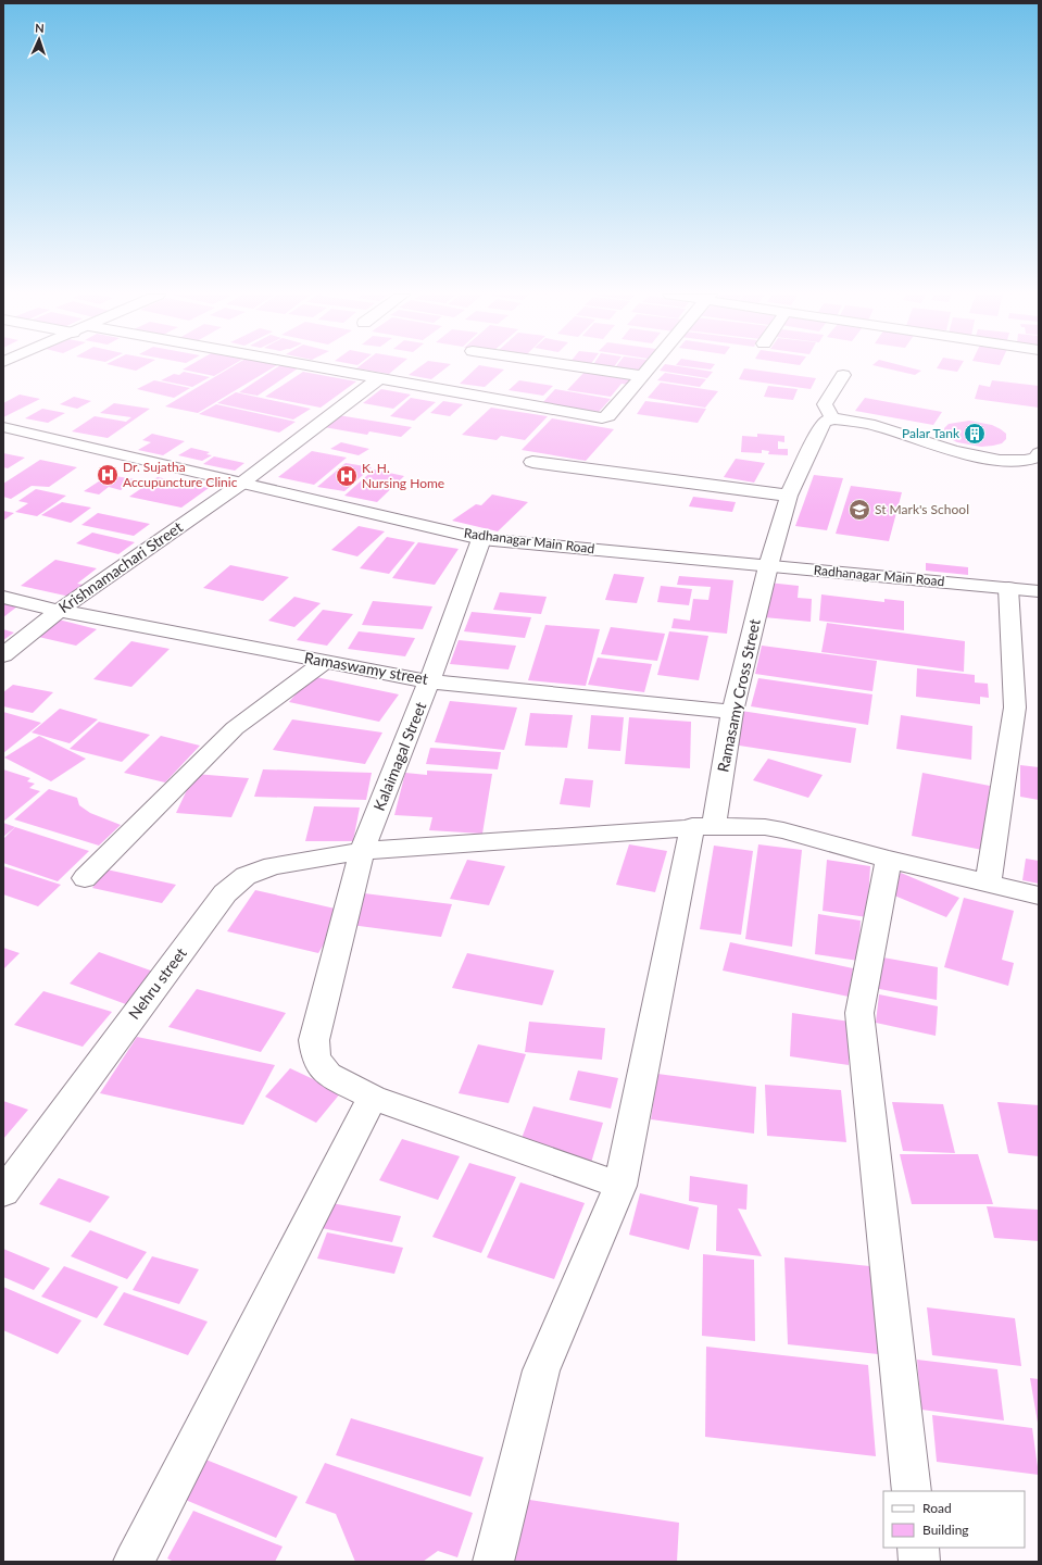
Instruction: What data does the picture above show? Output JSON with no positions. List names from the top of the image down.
{
  "streets": {
    "street": [
      "Radhanagar Main Road",
      "Krishnamachari Street",
      "Ramaswamy street",
      "Ramasamy Cross Street",
      "Kalaimagal Street",
      "Nehru street"
    ]
  },
  "crossings": [
    ["Radhanagar Main Road", "Krishnamachari Street"],
    ["Radhanagar Main Road", "Ramasamy Cross Street"],
    ["Radhanagar Main Road", "Kalaimagal Street"],
    ["Krishnamachari Street", "Ramaswamy street"],
    ["Ramaswamy street", "Ramasamy Cross Street"],
    ["Ramaswamy street", "Kalaimagal Street"],
    ["Ramasamy Cross Street", "Kalaimagal Street"],
    ["Ramasamy Cross Street", "Nehru street"],
    ["Kalaimagal Street", "Nehru street"]
  ],
  "places": {
    "building": ["Palar Tank"],
    "hospital": ["Dr. Sujatha Accupuncture Clinic", "K. H. Nursing Home"],
    "school or university": ["St Mark's School"]
  },
  "legend": ["Road", "Building"],
  "north": "top"
}
